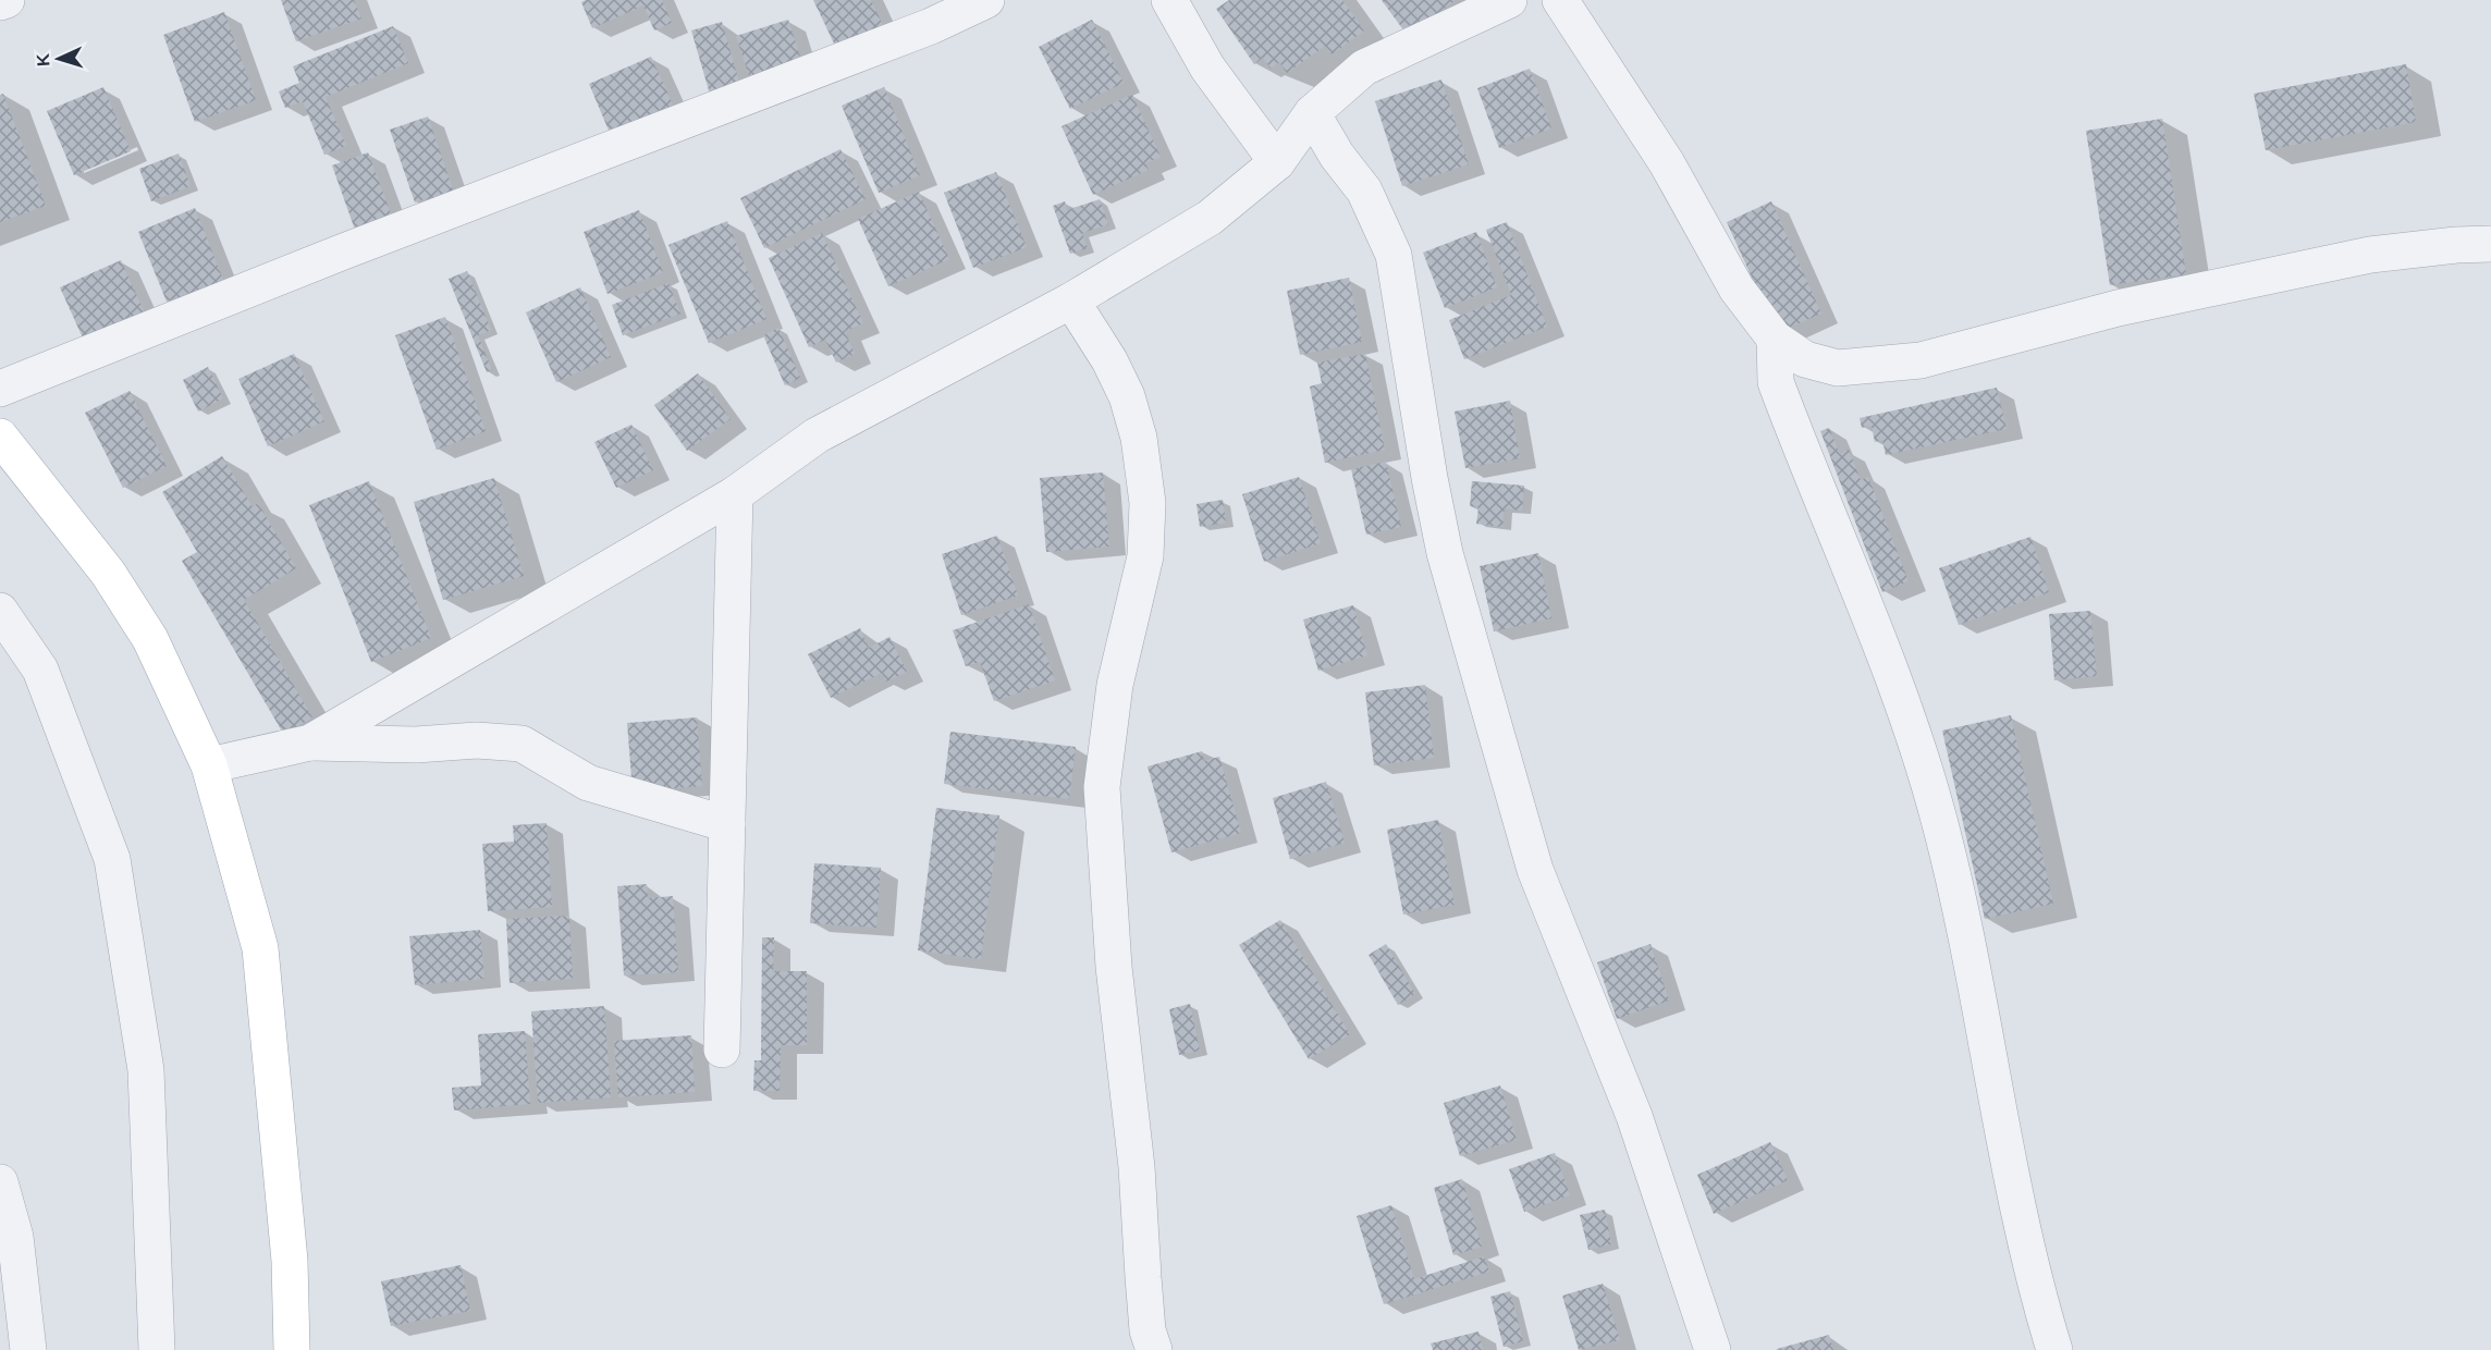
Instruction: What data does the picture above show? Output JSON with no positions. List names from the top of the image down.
{
  "north": "left"
}
